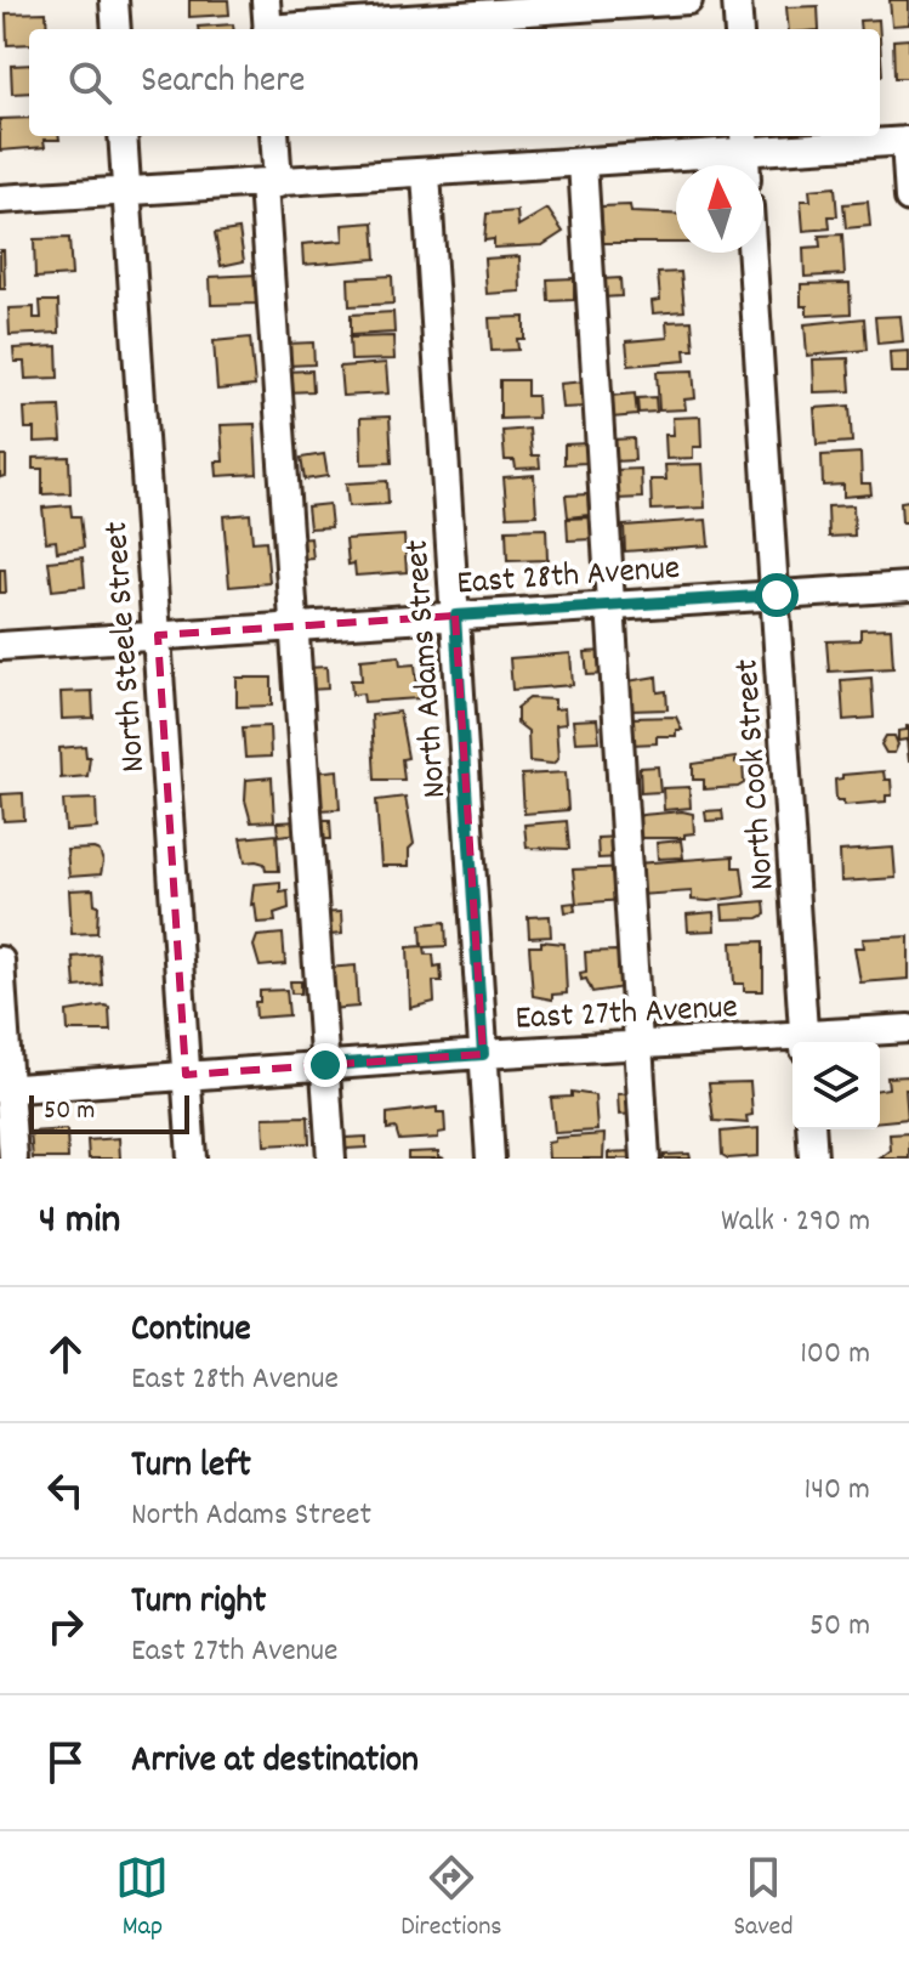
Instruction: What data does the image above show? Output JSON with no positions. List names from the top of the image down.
{
  "streets": {
    "street": [
      "East 28th Avenue",
      "North Steele Street",
      "North Adams Street",
      "North Cook Street",
      "East 27th Avenue"
    ]
  },
  "crossings": [
    ["East 28th Avenue", "North Steele Street"],
    ["East 28th Avenue", "North Adams Street"],
    ["East 28th Avenue", "North Cook Street"],
    ["North Steele Street", "East 27th Avenue"],
    ["North Adams Street", "East 27th Avenue"],
    ["North Cook Street", "East 27th Avenue"]
  ],
  "scale_bar": "50 m",
  "north": "top",
  "page": {
    "search": "Search here",
    "scale": "50 m",
    "heading": ["4 min", "Walk · 290 m"],
    "list": [
      ["Continue", "East 28th Avenue", "100 m"],
      ["Turn left", "North Adams Street", "140 m"],
      ["Turn right", "East 27th Avenue", "50 m"],
      "Arrive at destination"
    ],
    "nav": ["Map", "Directions", "Saved"]
  }
}
